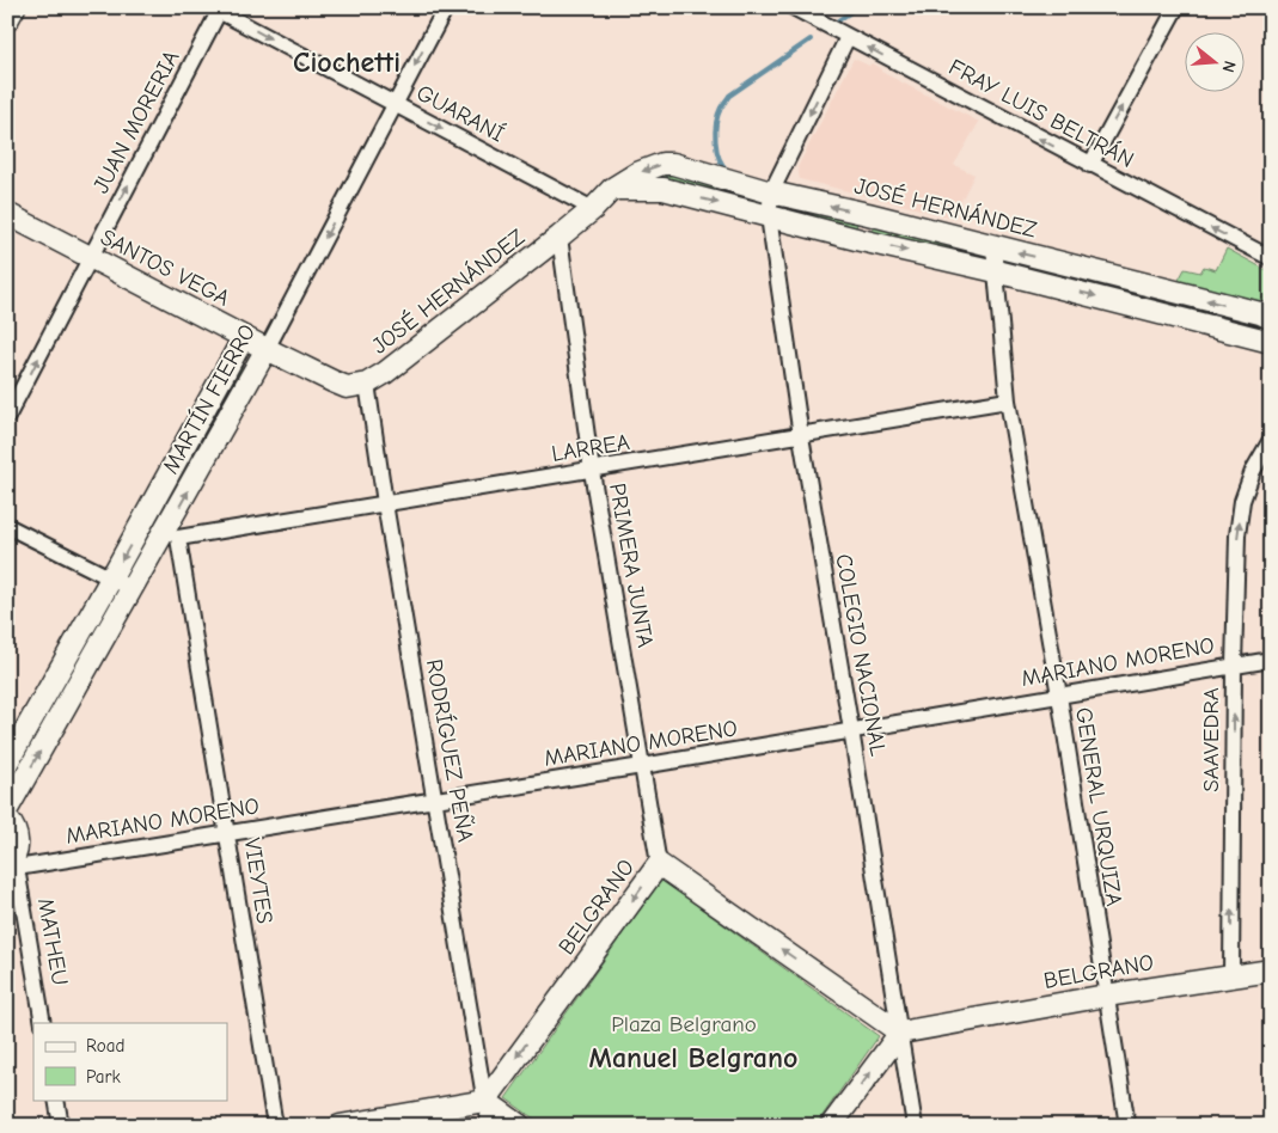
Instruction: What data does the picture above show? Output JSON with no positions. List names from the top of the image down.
{
  "streets": {
    "street": [
      "GUARANÍ",
      "FRAY LUIS BELTRÁN",
      "JUAN MORERIA",
      "JOSÉ HERNÁNDEZ",
      "SANTOS VEGA",
      "MARTÍN FIERRO",
      "LARREA",
      "PRIMERA JUNTA",
      "COLEGIO NACIONAL",
      "MARIANO MORENO",
      "SAAVEDRA",
      "RODRÍGUEZ PEÑA",
      "GENERAL URQUIZA",
      "VIEYTES",
      "BELGRANO",
      "MATHEU"
    ]
  },
  "crossings": [
    ["GUARANÍ", "JUAN MORERIA"],
    ["GUARANÍ", "JOSÉ HERNÁNDEZ"],
    ["GUARANÍ", "MARTÍN FIERRO"],
    ["JUAN MORERIA", "SANTOS VEGA"],
    ["JOSÉ HERNÁNDEZ", "SANTOS VEGA"],
    ["JOSÉ HERNÁNDEZ", "PRIMERA JUNTA"],
    ["JOSÉ HERNÁNDEZ", "COLEGIO NACIONAL"],
    ["JOSÉ HERNÁNDEZ", "RODRÍGUEZ PEÑA"],
    ["JOSÉ HERNÁNDEZ", "GENERAL URQUIZA"],
    ["SANTOS VEGA", "MARTÍN FIERRO"],
    ["SANTOS VEGA", "RODRÍGUEZ PEÑA"],
    ["MARTÍN FIERRO", "LARREA"],
    ["MARTÍN FIERRO", "VIEYTES"],
    ["LARREA", "PRIMERA JUNTA"],
    ["LARREA", "COLEGIO NACIONAL"],
    ["LARREA", "RODRÍGUEZ PEÑA"],
    ["LARREA", "GENERAL URQUIZA"],
    ["LARREA", "VIEYTES"],
    ["PRIMERA JUNTA", "MARIANO MORENO"],
    ["PRIMERA JUNTA", "BELGRANO"],
    ["COLEGIO NACIONAL", "MARIANO MORENO"],
    ["COLEGIO NACIONAL", "BELGRANO"],
    ["MARIANO MORENO", "SAAVEDRA"],
    ["MARIANO MORENO", "RODRÍGUEZ PEÑA"],
    ["MARIANO MORENO", "GENERAL URQUIZA"],
    ["MARIANO MORENO", "VIEYTES"],
    ["MARIANO MORENO", "MATHEU"],
    ["SAAVEDRA", "BELGRANO"],
    ["RODRÍGUEZ PEÑA", "BELGRANO"],
    ["GENERAL URQUIZA", "BELGRANO"]
  ],
  "one_way": ["GUARANÍ", "JUAN MORERIA", "SAAVEDRA"],
  "districts": ["Ciochetti", "Manuel Belgrano"],
  "parks": ["Plaza Belgrano"],
  "legend": ["Road", "Park"],
  "north": "right"
}
